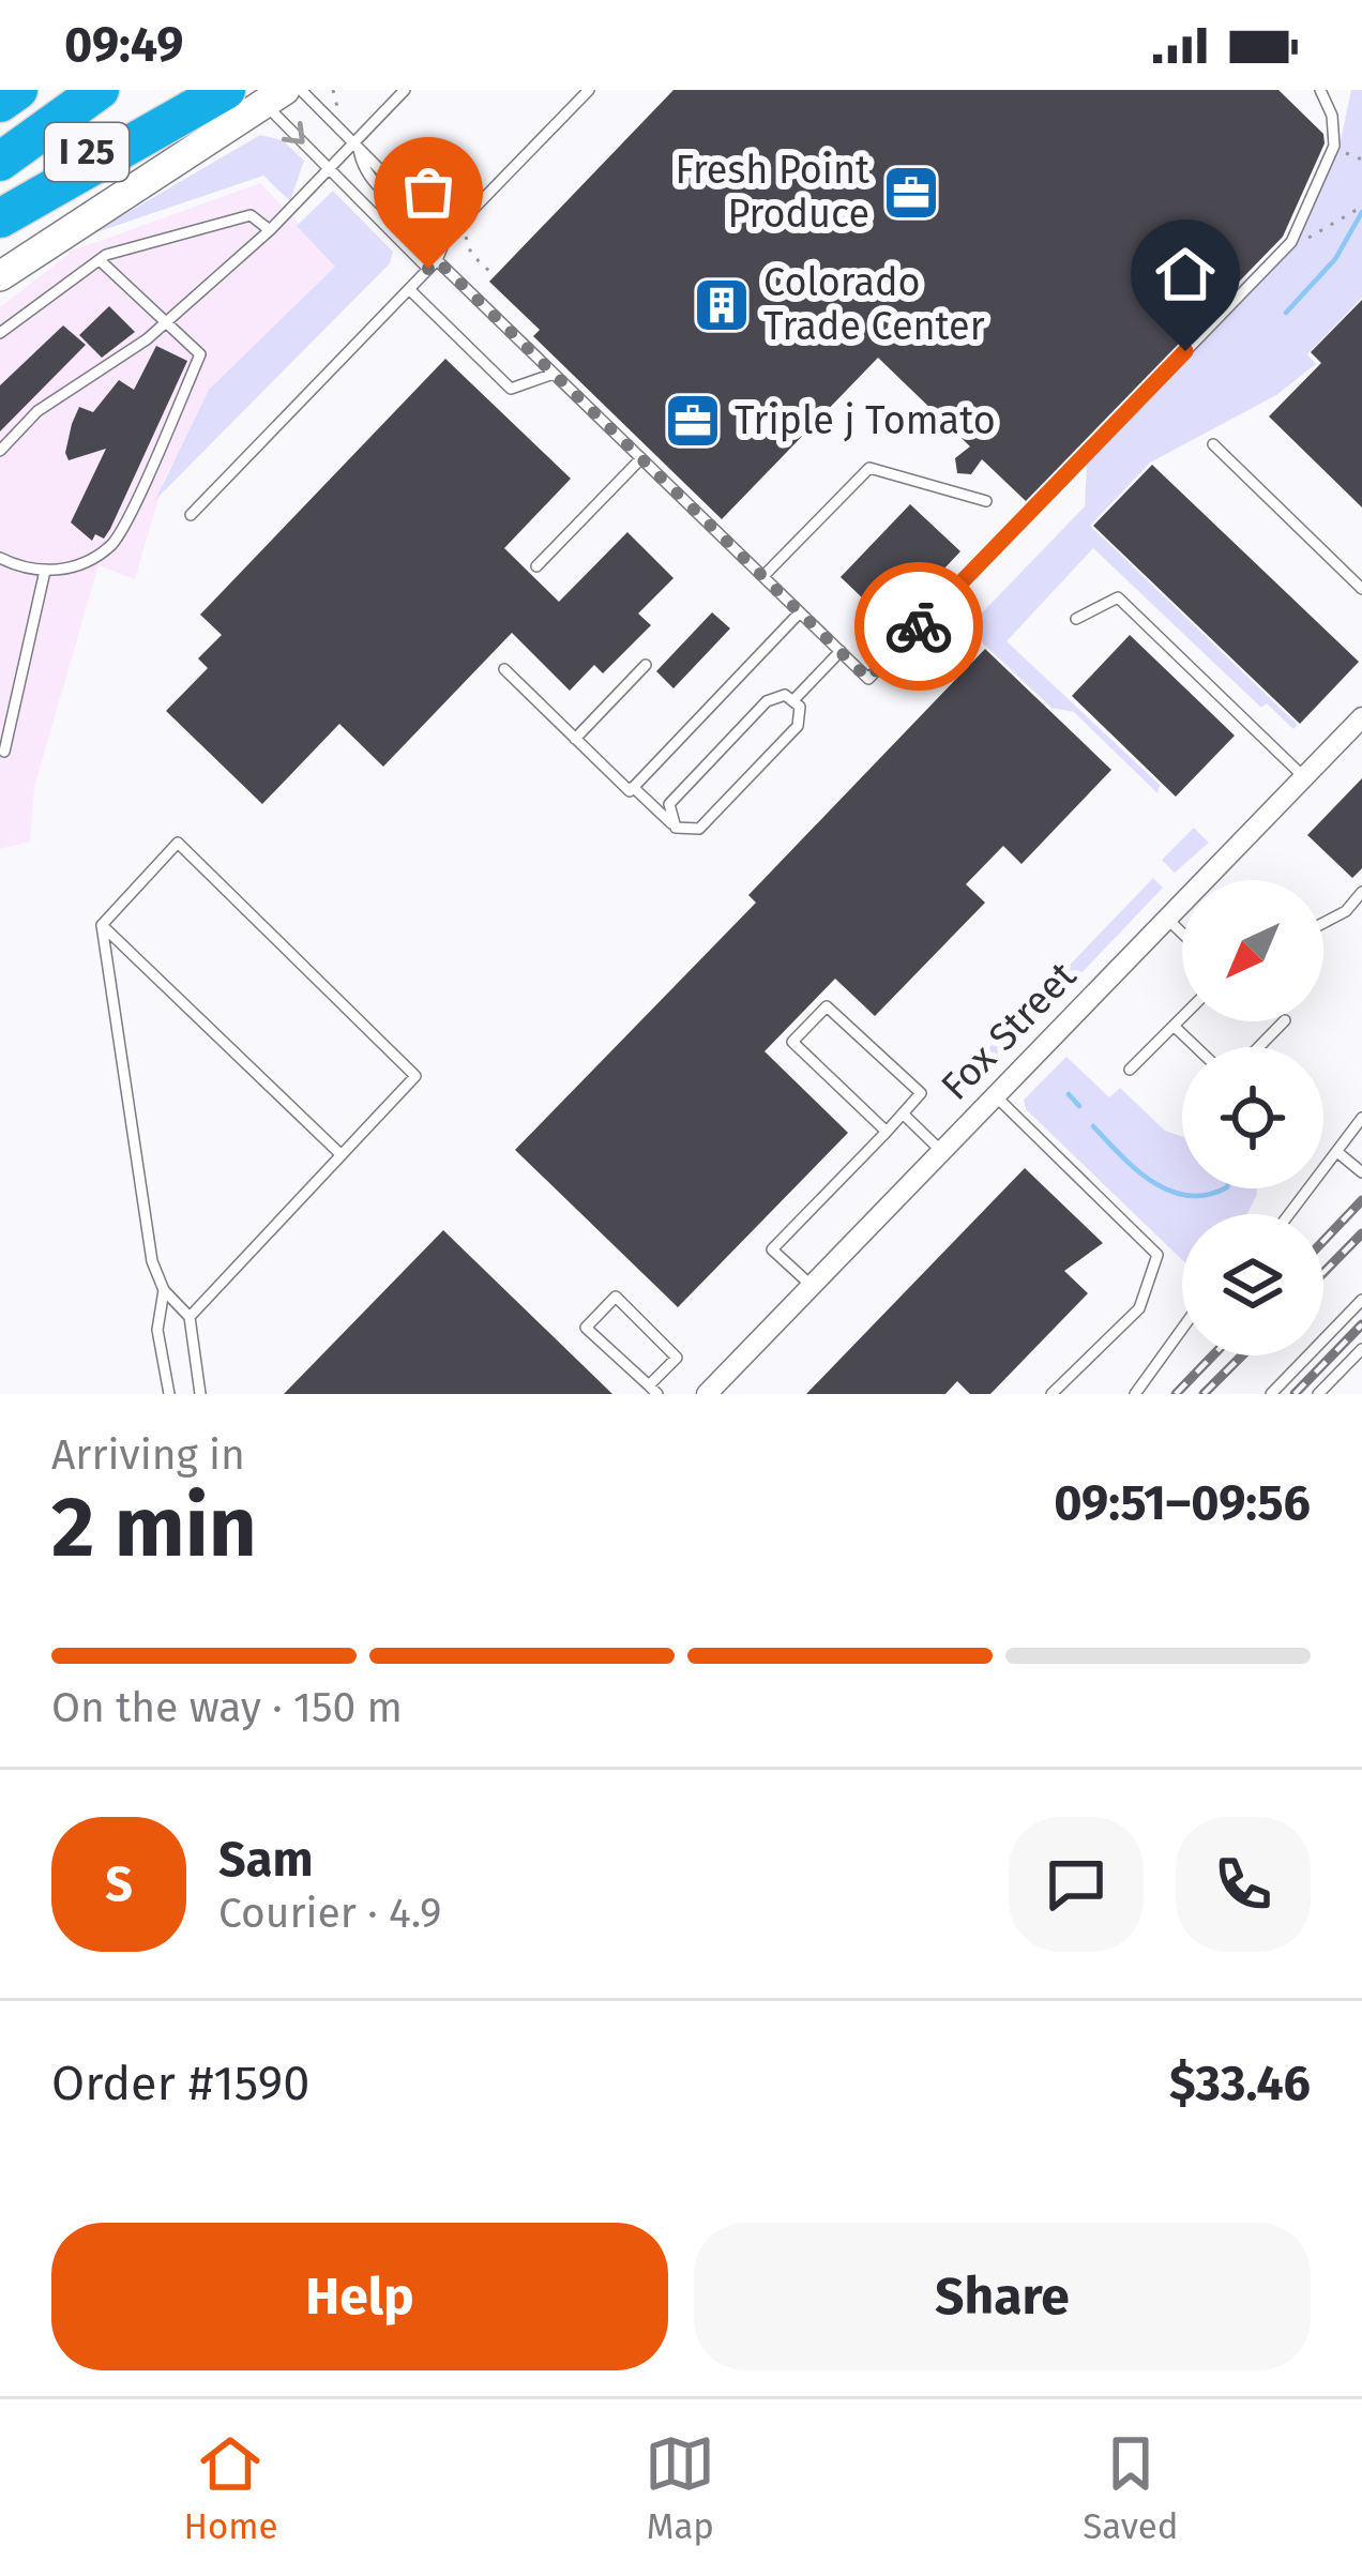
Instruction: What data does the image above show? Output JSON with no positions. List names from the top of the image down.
{
  "streets": {
    "highway": ["I 25"],
    "street": ["Fox Street"]
  },
  "places": {
    "office": ["Fresh Point Produce", "Triple j Tomato"],
    "building": ["Colorado Trade Center"]
  },
  "north": "bottom left",
  "page": {
    "status": "09:49",
    "heading": ["2 min", "Arriving in", "09:51–09:56"],
    "panel": [
      "Sam",
      "Courier · 4.9",
      "Order #1590",
      "$33.46"
    ],
    "bar": "On the way · 150 m",
    "round": "S",
    "buttons": ["Help", "Share"],
    "tabs": ["Home", "Map", "Saved"]
  }
}
